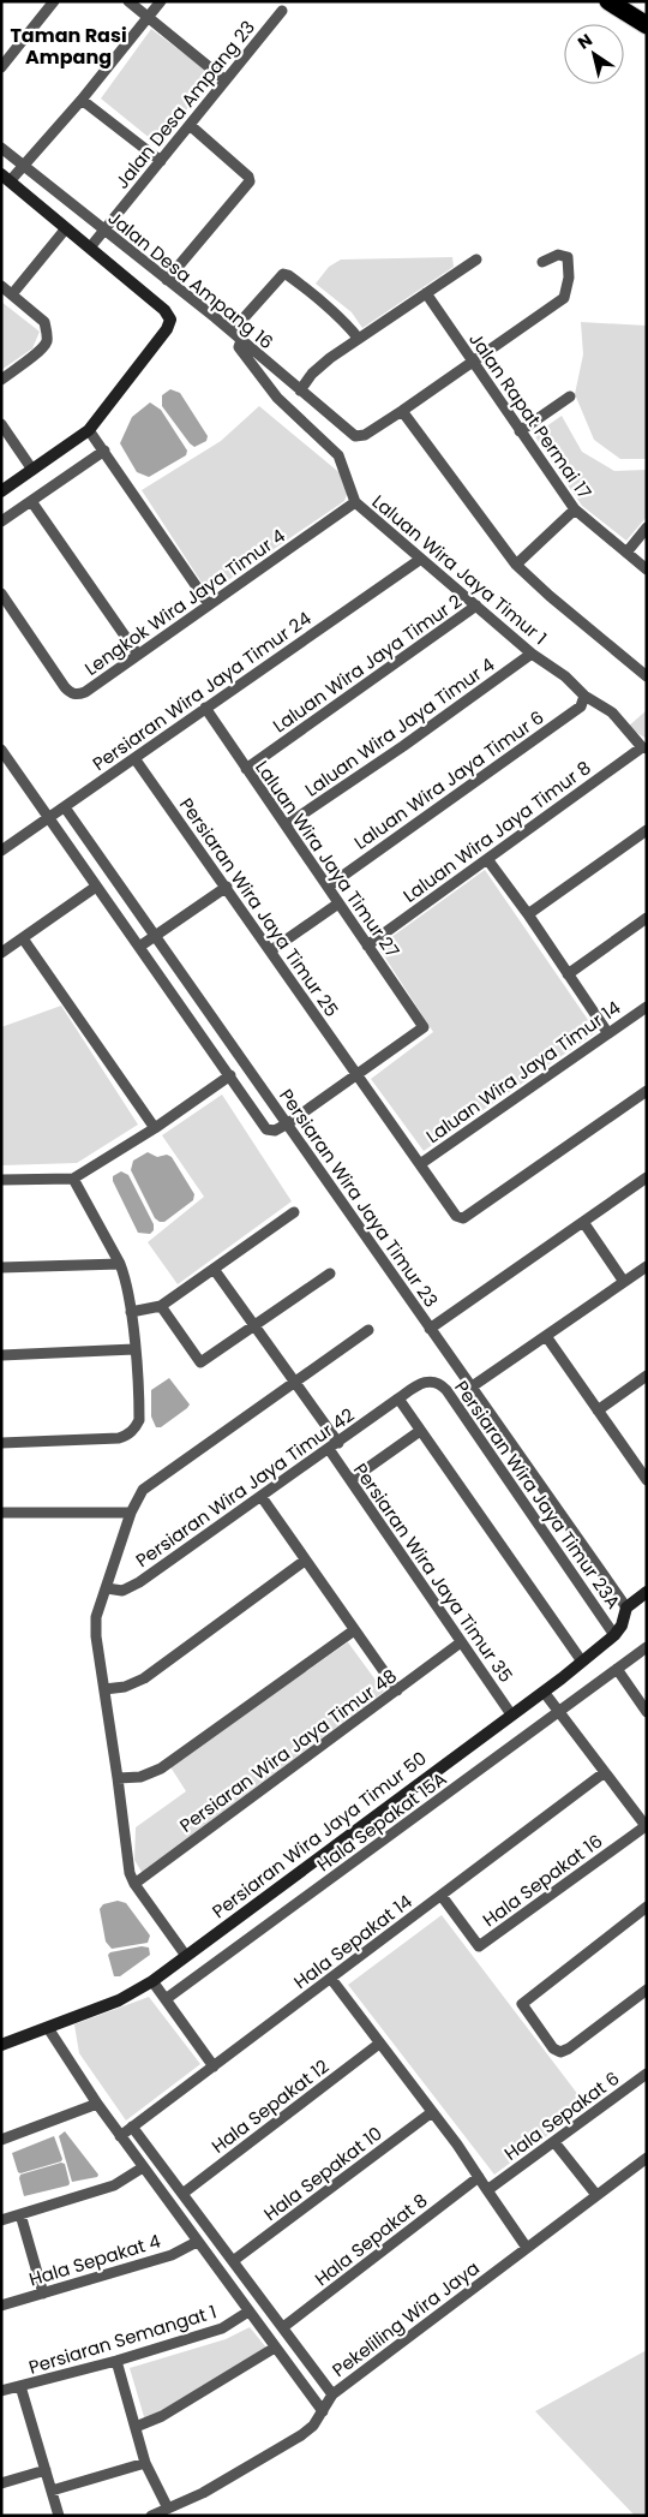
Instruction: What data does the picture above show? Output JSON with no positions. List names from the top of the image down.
{
  "streets": {
    "street": [
      "Jalan Desa Ampang 23",
      "Jalan Desa Ampang 16",
      "Jalan Rapat Permai 17",
      "Laluan Wira Jaya Timur 1",
      "Lengkok Wira Jaya Timur 4",
      "Laluan Wira Jaya Timur 2",
      "Persiaran Wira Jaya Timur 24",
      "Laluan Wira Jaya Timur 4",
      "Laluan Wira Jaya Timur 6",
      "Laluan Wira Jaya Timur 8",
      "Laluan Wira Jaya Timur 27",
      "Persiaran Wira Jaya Timur 25",
      "Laluan Wira Jaya Timur 14",
      "Persiaran Wira Jaya Timur 23",
      "Persiaran Wira Jaya Timur 42",
      "Persiaran Wira Jaya Timur 23A",
      "Persiaran Wira Jaya Timur 35",
      "Persiaran Wira Jaya Timur 48",
      "Hala Sepakat 15A",
      "Persiaran Wira Jaya Timur 50",
      "Hala Sepakat 16",
      "Hala Sepakat 14",
      "Hala Sepakat 12",
      "Hala Sepakat 6",
      "Hala Sepakat 10",
      "Hala Sepakat 8",
      "Hala Sepakat 4",
      "Pekeliling Wira Jaya",
      "Persiaran Semangat 1"
    ]
  },
  "crossings": [
    ["Jalan Desa Ampang 23", "Jalan Desa Ampang 16"],
    ["Jalan Desa Ampang 16", "Laluan Wira Jaya Timur 1"],
    ["Laluan Wira Jaya Timur 1", "Lengkok Wira Jaya Timur 4"],
    ["Laluan Wira Jaya Timur 1", "Laluan Wira Jaya Timur 2"],
    ["Laluan Wira Jaya Timur 1", "Persiaran Wira Jaya Timur 24"],
    ["Laluan Wira Jaya Timur 1", "Laluan Wira Jaya Timur 4"],
    ["Laluan Wira Jaya Timur 1", "Laluan Wira Jaya Timur 6"],
    ["Laluan Wira Jaya Timur 1", "Laluan Wira Jaya Timur 8"],
    ["Laluan Wira Jaya Timur 2", "Laluan Wira Jaya Timur 27"],
    ["Persiaran Wira Jaya Timur 24", "Laluan Wira Jaya Timur 27"],
    ["Persiaran Wira Jaya Timur 24", "Persiaran Wira Jaya Timur 25"],
    ["Persiaran Wira Jaya Timur 24", "Persiaran Wira Jaya Timur 23"],
    ["Laluan Wira Jaya Timur 4", "Laluan Wira Jaya Timur 27"],
    ["Laluan Wira Jaya Timur 6", "Laluan Wira Jaya Timur 27"],
    ["Laluan Wira Jaya Timur 8", "Laluan Wira Jaya Timur 27"],
    ["Laluan Wira Jaya Timur 27", "Persiaran Wira Jaya Timur 25"],
    ["Persiaran Wira Jaya Timur 25", "Laluan Wira Jaya Timur 14"],
    ["Persiaran Wira Jaya Timur 23", "Persiaran Wira Jaya Timur 50"],
    ["Persiaran Wira Jaya Timur 42", "Persiaran Wira Jaya Timur 23A"],
    ["Persiaran Wira Jaya Timur 42", "Persiaran Wira Jaya Timur 35"],
    ["Persiaran Wira Jaya Timur 23A", "Persiaran Wira Jaya Timur 50"],
    ["Persiaran Wira Jaya Timur 35", "Persiaran Wira Jaya Timur 48"],
    ["Persiaran Wira Jaya Timur 35", "Persiaran Wira Jaya Timur 50"],
    ["Hala Sepakat 16", "Hala Sepakat 14"]
  ],
  "districts": ["Taman Rasi Ampang"],
  "north": "top left"
}
